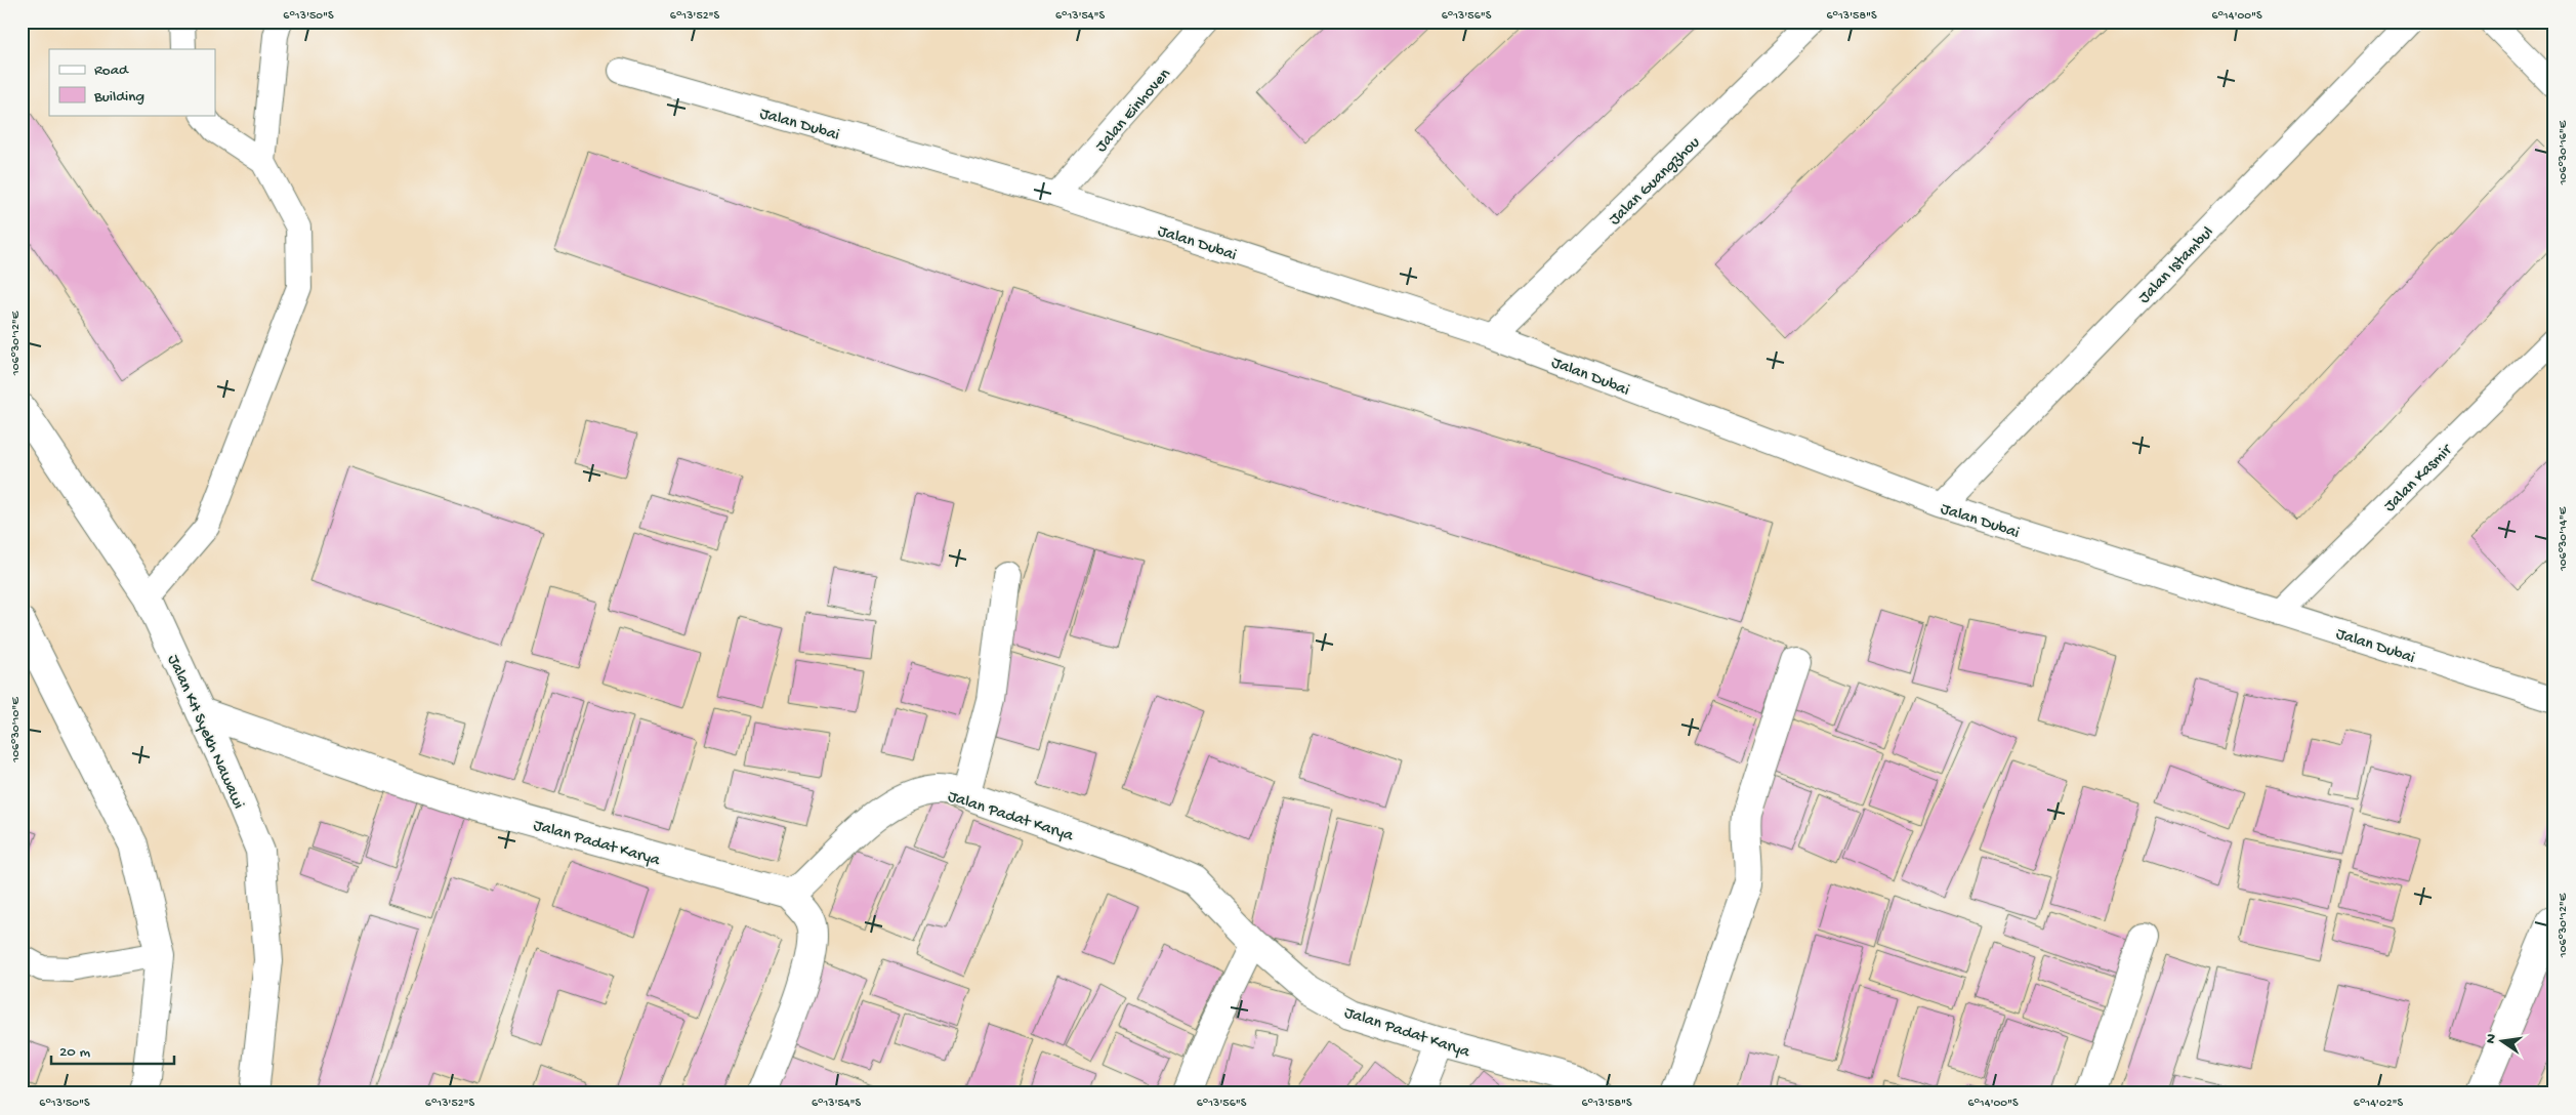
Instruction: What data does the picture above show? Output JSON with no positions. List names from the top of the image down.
{
  "streets": {
    "street": ["Jalan KH Syekh Nawawi", "Jalan Padat Karya"],
    "lane": [
      "Jalan Einhoven",
      "Jalan Dubai",
      "Jalan Guangzhou",
      "Jalan Istambul",
      "Jalan Kasmir"
    ]
  },
  "crossings": [
    ["Jalan Einhoven", "Jalan Dubai"],
    ["Jalan Dubai", "Jalan Guangzhou"],
    ["Jalan Dubai", "Jalan Istambul"],
    ["Jalan Dubai", "Jalan Kasmir"],
    ["Jalan KH Syekh Nawawi", "Jalan Padat Karya"]
  ],
  "legend": ["Road", "Building"],
  "scale_bar": "20 m",
  "north": "left",
  "coordinates": [
    "6°13'50\"S",
    "6°13'52\"S",
    "6°13'54\"S",
    "6°13'56\"S",
    "6°13'58\"S",
    "6°14'00\"S",
    "106°30'16\"E",
    "106°30'12\"E",
    "106°30'14\"E",
    "106°30'10\"E",
    "6°14'02\"S"
  ]
}
